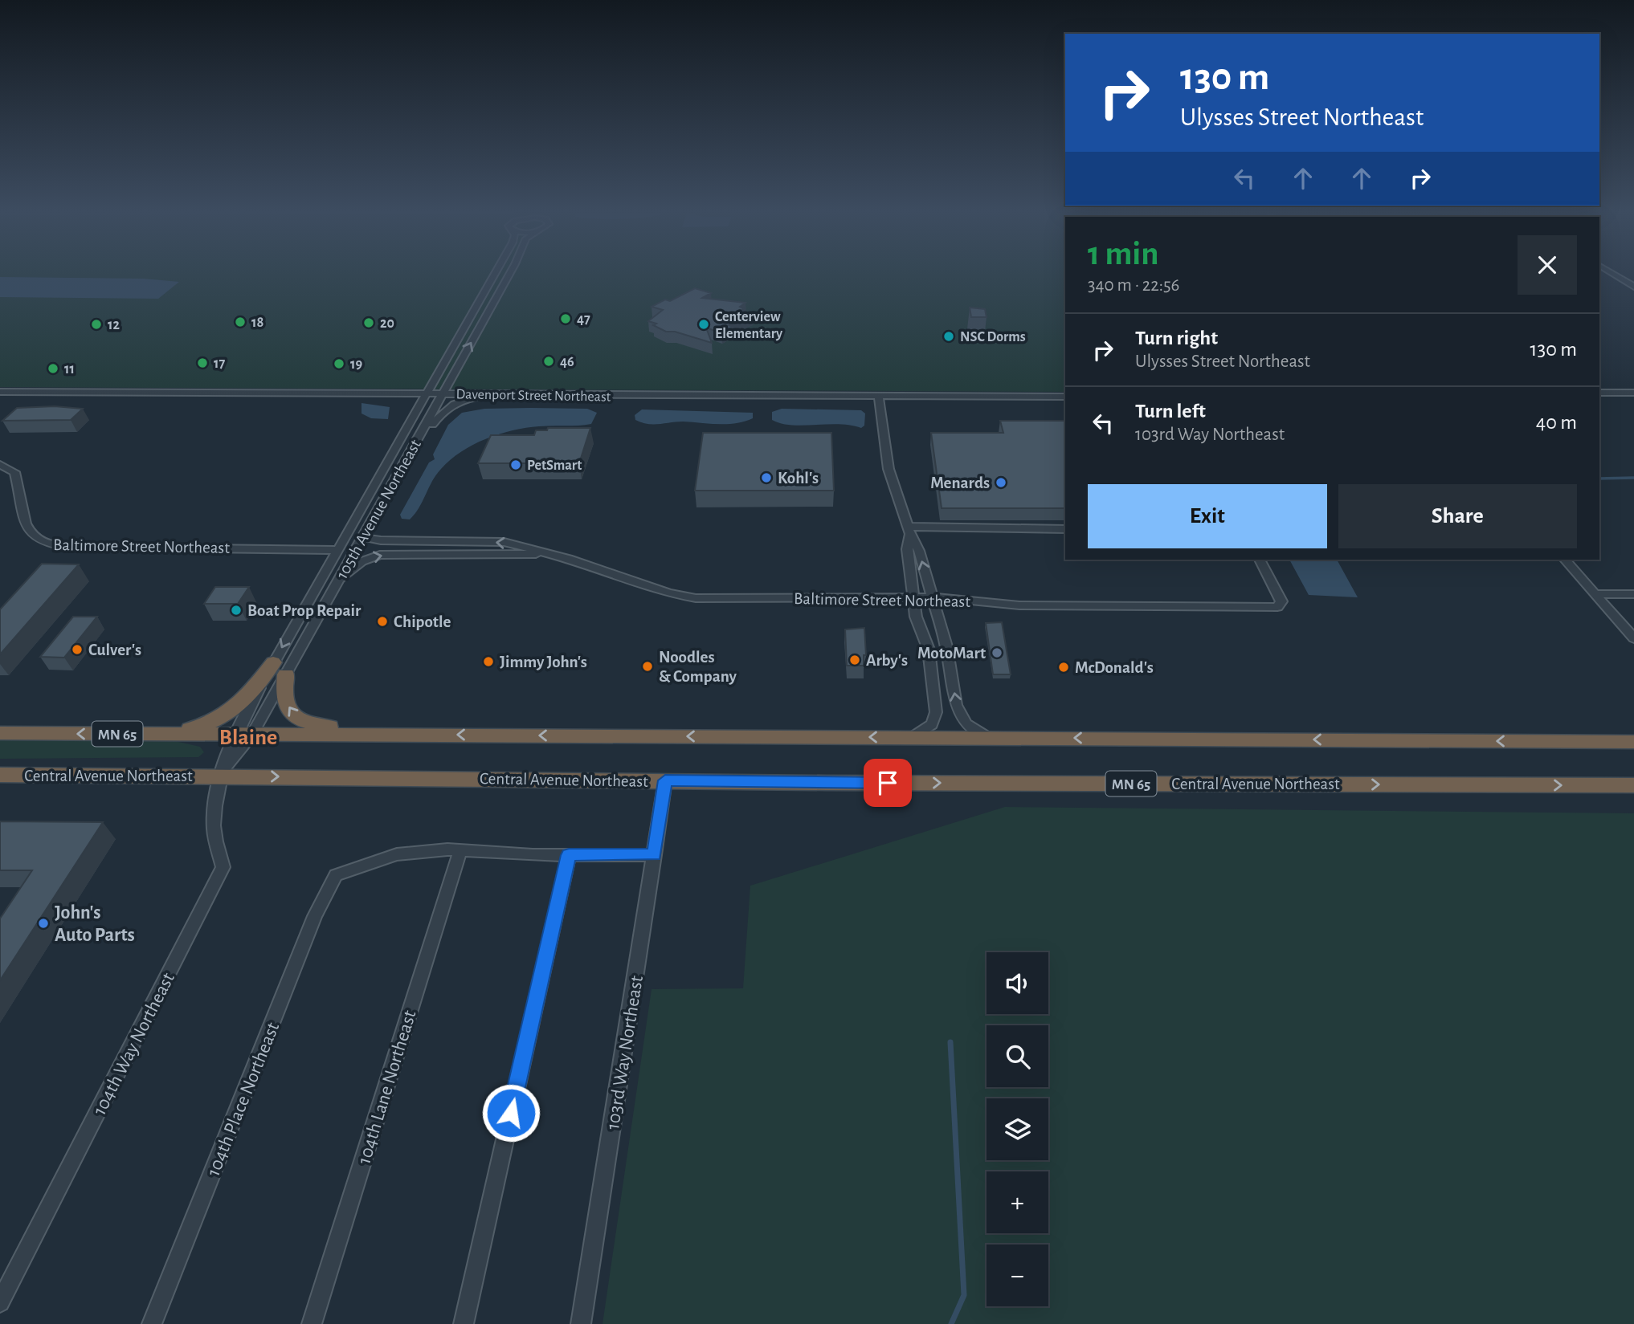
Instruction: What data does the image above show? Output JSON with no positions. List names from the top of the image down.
{
  "streets": {
    "highway": ["MN 65", "Central Avenue Northeast"],
    "street": [
      "Davenport Street Northeast",
      "105th Avenue Northeast",
      "Baltimore Street Northeast",
      "104th Way Northeast",
      "103rd Way Northeast",
      "104th Lane Northeast",
      "104th Place Northeast"
    ]
  },
  "crossings": [
    ["Davenport Street Northeast", "105th Avenue Northeast"],
    ["105th Avenue Northeast", "Baltimore Street Northeast"],
    ["105th Avenue Northeast", "MN 65"],
    ["105th Avenue Northeast", "Central Avenue Northeast"],
    ["105th Avenue Northeast", "104th Way Northeast"],
    ["Central Avenue Northeast", "104th Way Northeast"],
    ["Central Avenue Northeast", "103rd Way Northeast"],
    ["104th Lane Northeast", "104th Place Northeast"]
  ],
  "districts": ["Blaine"],
  "places": [
    "47",
    "18",
    "20",
    "12",
    "Centerview Elementary",
    "NSC Dorms",
    "46",
    "17",
    "19",
    "11",
    "PetSmart",
    "Kohl's",
    "Menards",
    "Boat Prop Repair",
    "Chipotle",
    "Culver's",
    "MotoMart",
    "Arby's",
    "Jimmy John's",
    "Noodles & Company",
    "McDonald's",
    "John's Auto Parts"
  ],
  "page": {
    "turn": ["130 m", "Ulysses Street Northeast"],
    "heading": ["1 min", "340 m · 22:56"],
    "list": [
      {
        "name": "Turn right",
        "note": "Ulysses Street Northeast",
        "value": "130 m"
      },
      {
        "name": "Turn left",
        "note": "103rd Way Northeast",
        "value": "40 m"
      }
    ],
    "buttons": ["Exit", "Share"],
    "map_buttons": ["+", "−"]
  }
}
